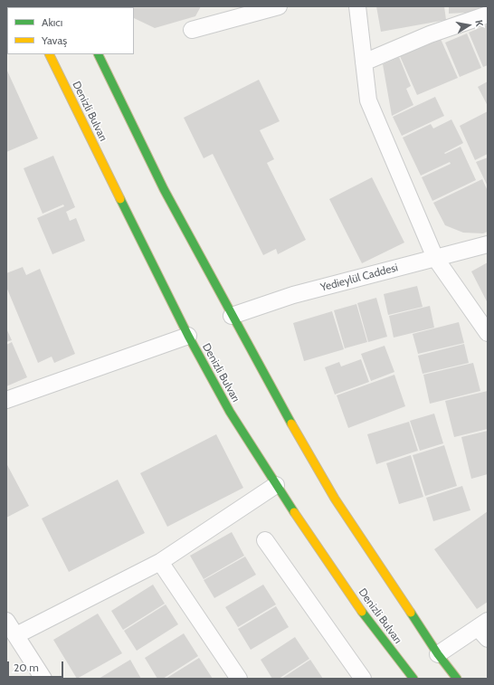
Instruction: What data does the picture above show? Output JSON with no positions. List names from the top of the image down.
{
  "streets": {
    "highway": ["Denizli Bulvarı"],
    "street": ["Yedieylül Caddesi"]
  },
  "legend": ["Akıcı", "Yavaş"],
  "scale_bar": "20 m",
  "north": "right"
}
